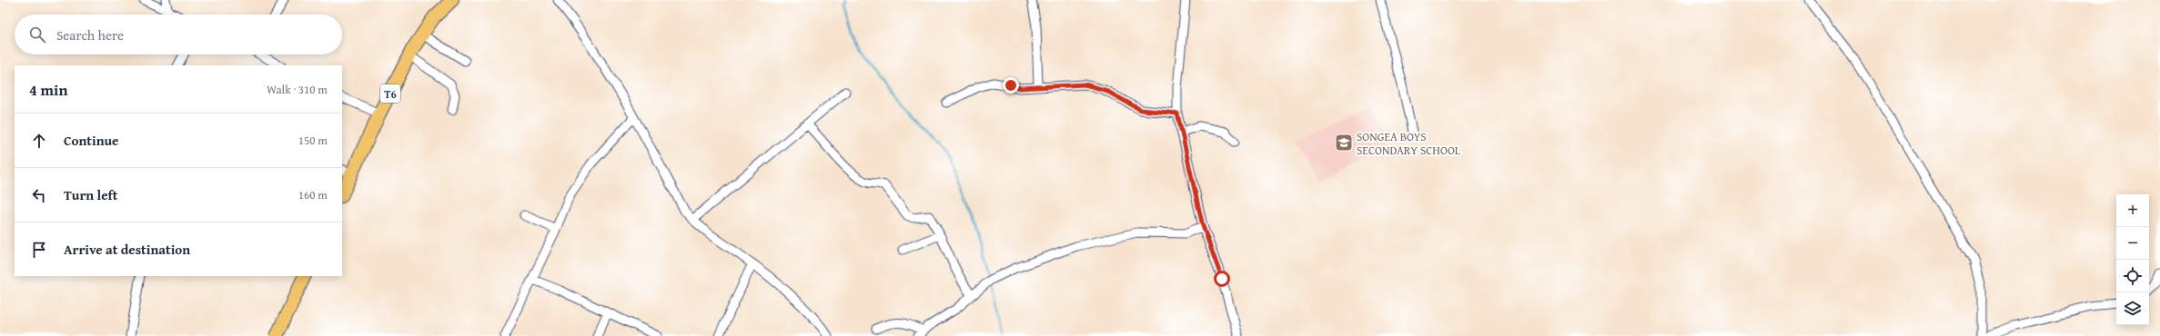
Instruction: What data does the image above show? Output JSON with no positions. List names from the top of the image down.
{
  "streets": {
    "highway": ["T6"]
  },
  "places": {
    "school or university": ["SONGEA BOYS SECONDARY SCHOOL"]
  },
  "page": {
    "search": "Search here",
    "heading": ["4 min", "Walk · 310 m"],
    "list": [
      ["Continue", "150 m"],
      ["Turn left", "160 m"],
      "Arrive at destination"
    ],
    "map_buttons": ["+", "−"]
  }
}
